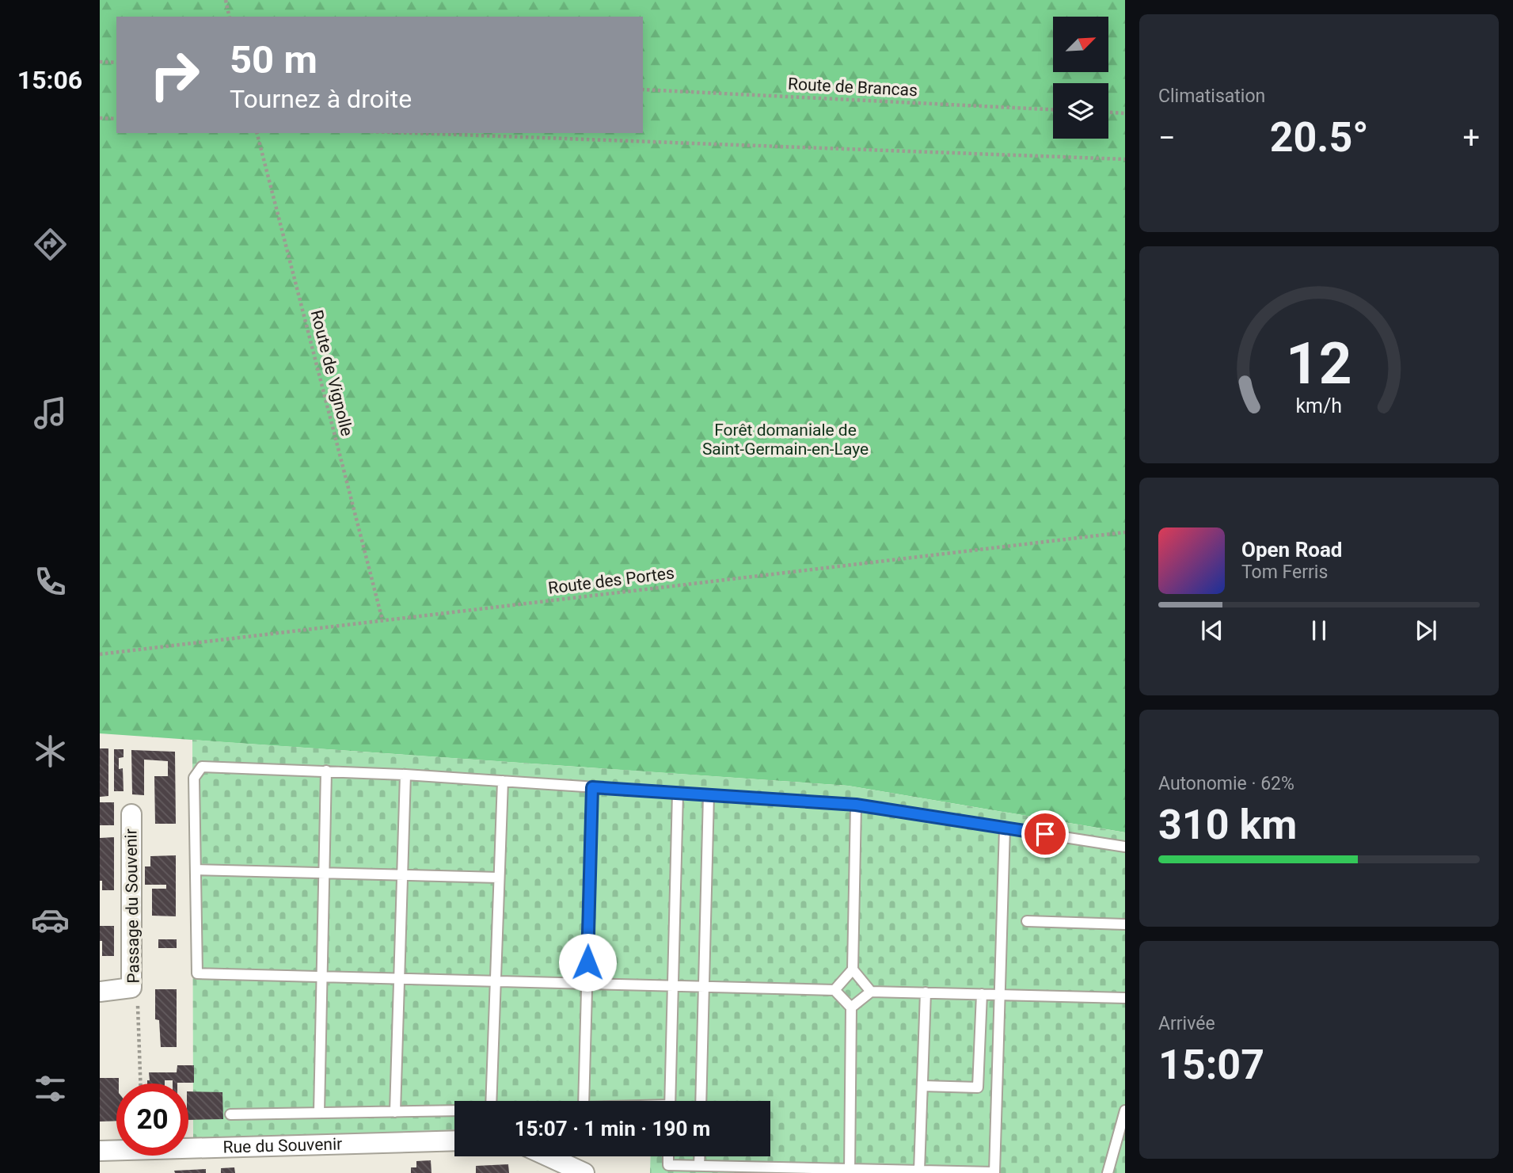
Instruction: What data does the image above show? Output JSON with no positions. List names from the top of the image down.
{
  "streets": {
    "street": ["Passage du Souvenir", "Rue du Souvenir"],
    "path": ["Route de Brancas", "Route de Vignolle", "Route des Portes"]
  },
  "crossings": [
    ["Route de Vignolle", "Route des Portes"]
  ],
  "parks": ["Forêt domaniale de Saint-Germain-en-Laye"],
  "north": "top right",
  "page": {
    "tabs": "15:06",
    "tile": [
      "Climatisation",
      ["Autonomie · 62%", "310 km"],
      ["Arrivée", "15:07"]
    ],
    "turn": ["50 m", "Tournez à droite"],
    "heat": ["−", "20.5°", "+"],
    "song": ["Open Road", "Tom Ferris"],
    "limit": "20",
    "trip": "15:07 · 1 min · 190 m",
    "gauge": ["12", "km/h"]
  }
}
